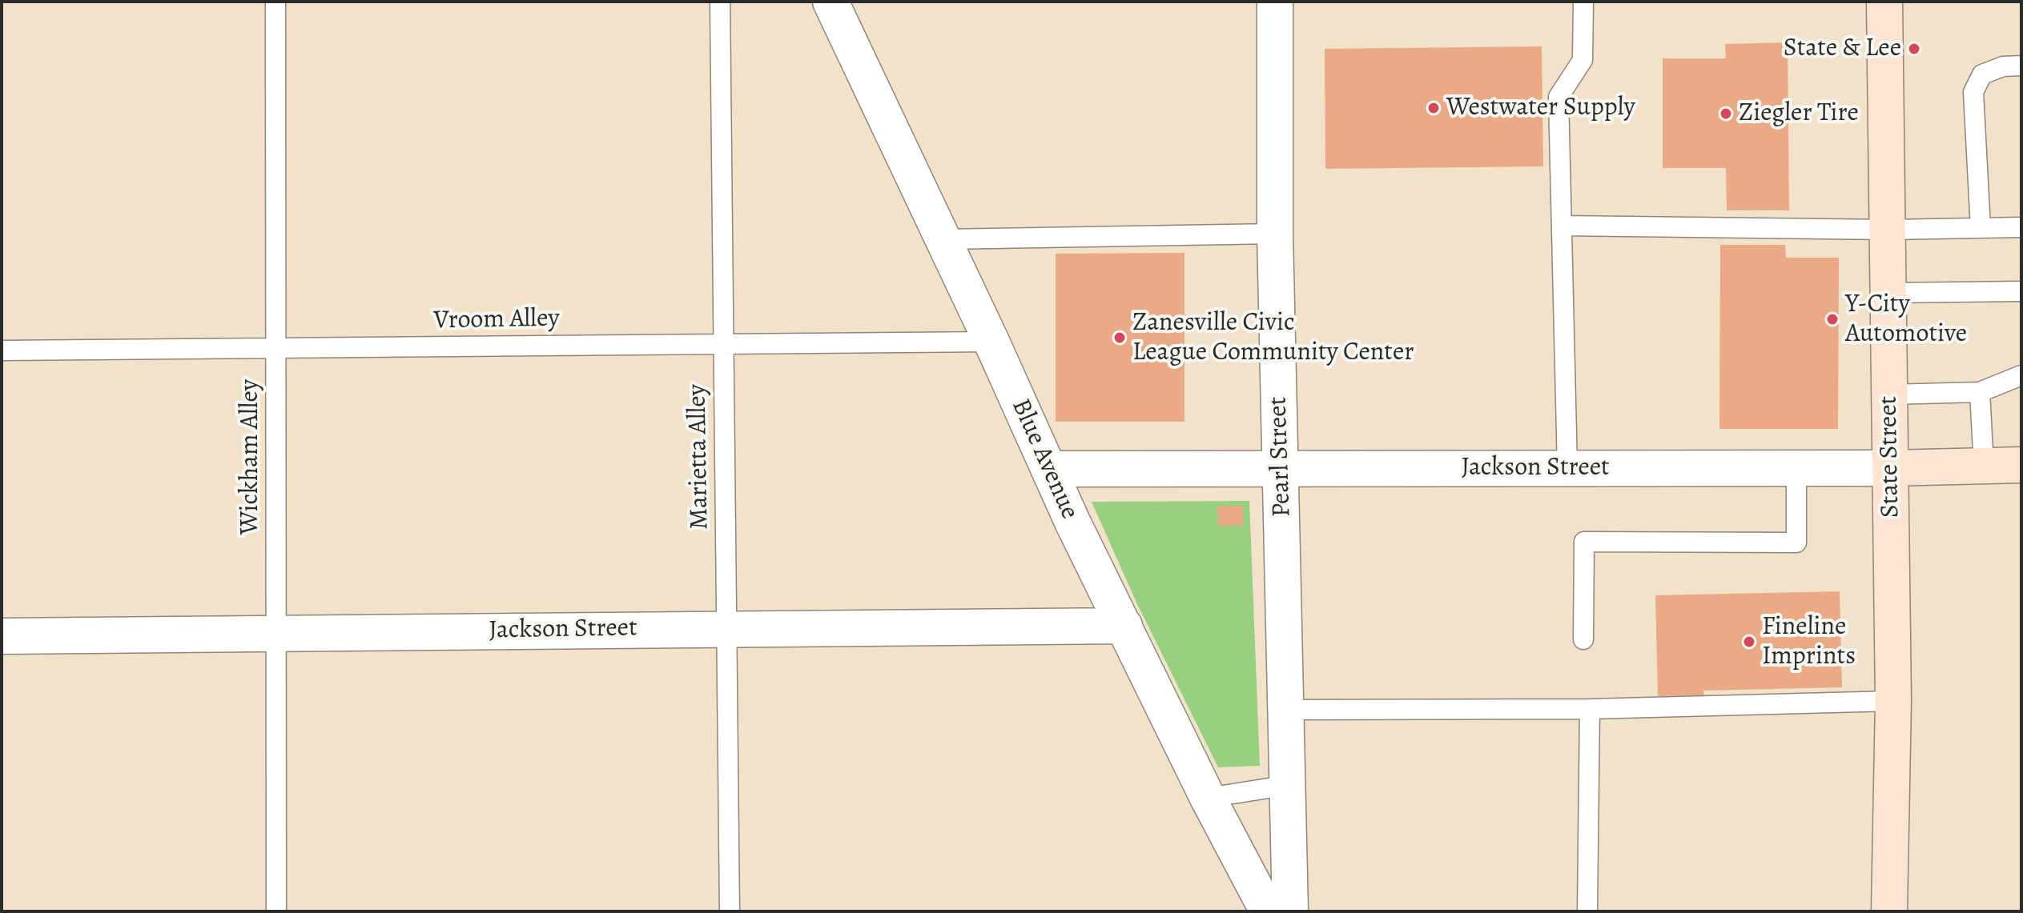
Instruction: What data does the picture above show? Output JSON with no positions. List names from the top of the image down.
{
  "streets": {
    "main road": ["State Street", "Jackson Street"],
    "street": ["Pearl Street", "Blue Avenue"],
    "lane": ["Vroom Alley", "Wickham Alley", "Marietta Alley"]
  },
  "crossings": [
    ["Vroom Alley", "Wickham Alley"],
    ["Vroom Alley", "Marietta Alley"],
    ["Vroom Alley", "Blue Avenue"],
    ["Wickham Alley", "Jackson Street"],
    ["Marietta Alley", "Jackson Street"],
    ["Pearl Street", "Jackson Street"],
    ["State Street", "Jackson Street"],
    ["Blue Avenue", "Jackson Street"]
  ],
  "places": [
    "State & Lee",
    "Westwater Supply",
    "Ziegler Tire",
    "Y-City Automotive",
    "Zanesville Civic League Community Center",
    "Fineline Imprints"
  ]
}
